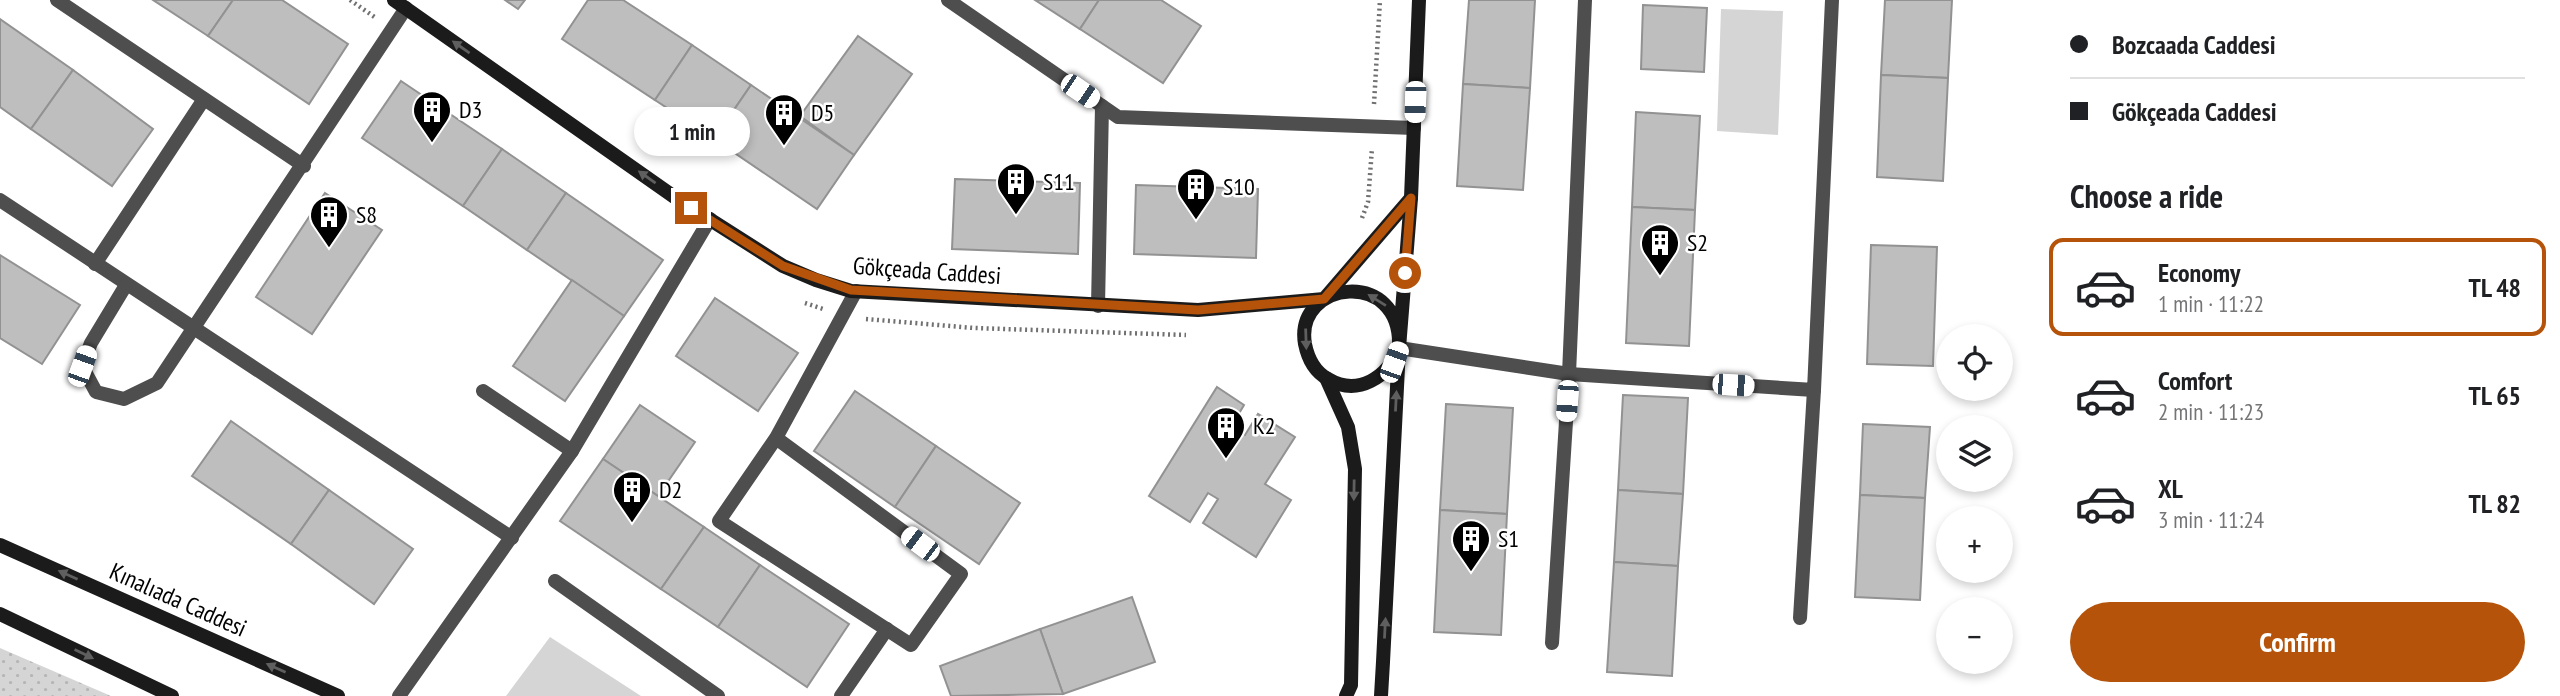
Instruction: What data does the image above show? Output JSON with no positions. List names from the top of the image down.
{
  "streets": {
    "street": ["Gökçeada Caddesi", "Kınalıada Caddesi"]
  },
  "one_way": ["Gökçeada Caddesi"],
  "places": {
    "building": [
      "D3",
      "D5",
      "S11",
      "S10",
      "S8",
      "S2",
      "K2",
      "D2",
      "S1"
    ]
  },
  "page": {
    "banner": ["Bozcaada Caddesi", "Gökçeada Caddesi"],
    "bubble": "1 min",
    "heading": "Choose a ride",
    "list": [
      {
        "name": "Economy",
        "note": "1 min · 11:22",
        "value": "TL 48"
      },
      {
        "name": "Comfort",
        "note": "2 min · 11:23",
        "value": "TL 65"
      },
      {
        "name": "XL",
        "note": "3 min · 11:24",
        "value": "TL 82"
      }
    ],
    "map_buttons": ["+", "−"],
    "buttons": "Confirm"
  }
}
